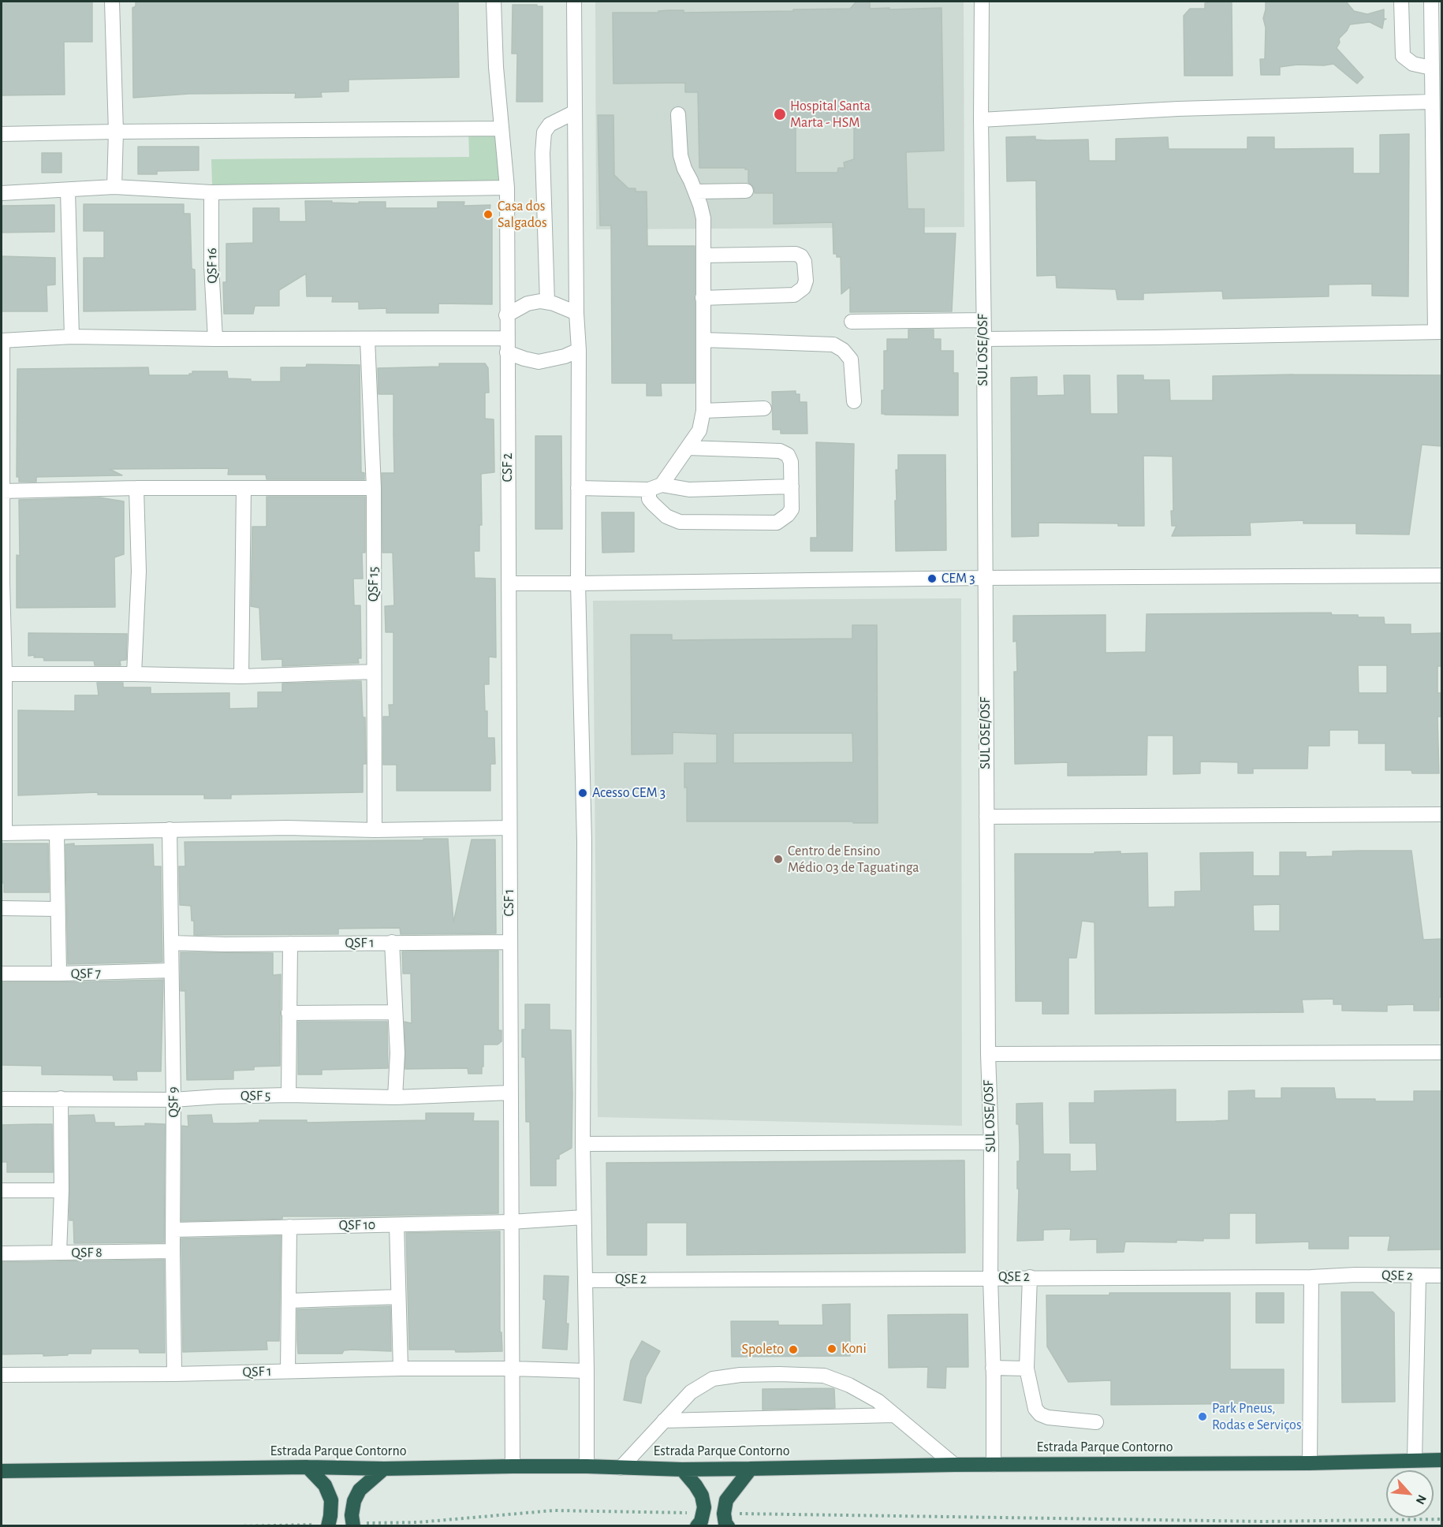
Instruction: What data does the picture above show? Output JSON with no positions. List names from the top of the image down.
{
  "streets": {
    "highway": ["Estrada Parque Contorno"],
    "street": [
      "QSF 16",
      "SUL OSE/OSF",
      "CSF 2",
      "QSF 15",
      "CSF 1",
      "QSF 1",
      "QSF 7",
      "QSF 5",
      "QSF 9",
      "QSF 10",
      "QSF 8",
      "QSE 2"
    ]
  },
  "crossings": [
    ["SUL OSE/OSF", "QSE 2"],
    ["SUL OSE/OSF", "Estrada Parque Contorno"],
    ["CSF 2", "CSF 1"],
    ["CSF 1", "QSF 1"],
    ["CSF 1", "QSF 5"],
    ["CSF 1", "Estrada Parque Contorno"],
    ["QSF 1", "QSF 5"],
    ["QSF 1", "QSF 9"],
    ["QSF 1", "QSF 10"],
    ["QSF 7", "QSF 9"],
    ["QSF 5", "QSF 9"],
    ["QSF 9", "QSF 10"],
    ["QSF 9", "QSF 8"]
  ],
  "places": [
    "Hospital Santa Marta - HSM",
    "Casa dos Salgados",
    "CEM 3",
    "Acesso CEM 3",
    "Centro de Ensino Médio 03 de Taguatinga",
    "Koni",
    "Spoleto",
    "Park Pneus, Rodas e Serviços"
  ],
  "north": "bottom right"
}
